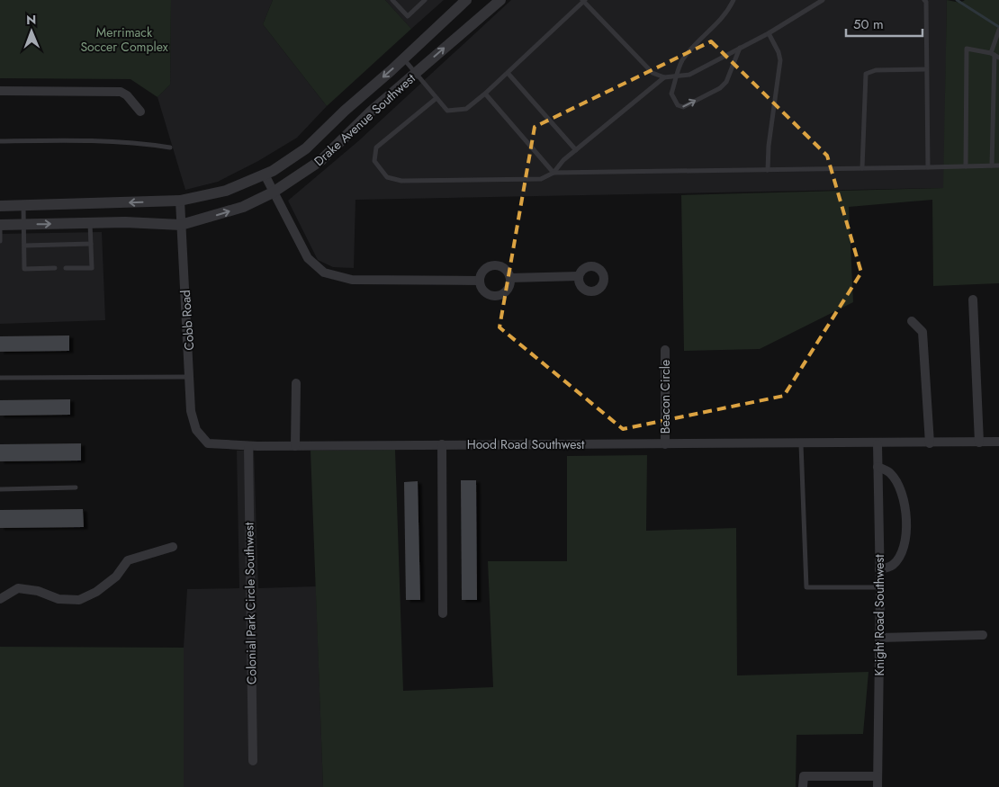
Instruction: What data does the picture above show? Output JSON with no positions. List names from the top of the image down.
{
  "streets": {
    "street": [
      "Drake Avenue Southwest",
      "Cobb Road",
      "Beacon Circle",
      "Hood Road Southwest",
      "Colonial Park Circle Southwest",
      "Knight Road Southwest"
    ]
  },
  "crossings": [
    ["Drake Avenue Southwest", "Cobb Road"],
    ["Cobb Road", "Hood Road Southwest"],
    ["Beacon Circle", "Hood Road Southwest"],
    ["Hood Road Southwest", "Colonial Park Circle Southwest"],
    ["Hood Road Southwest", "Knight Road Southwest"]
  ],
  "parks": ["Merrimack Soccer Complex"],
  "scale_bar": "50 m",
  "north": "top"
}
